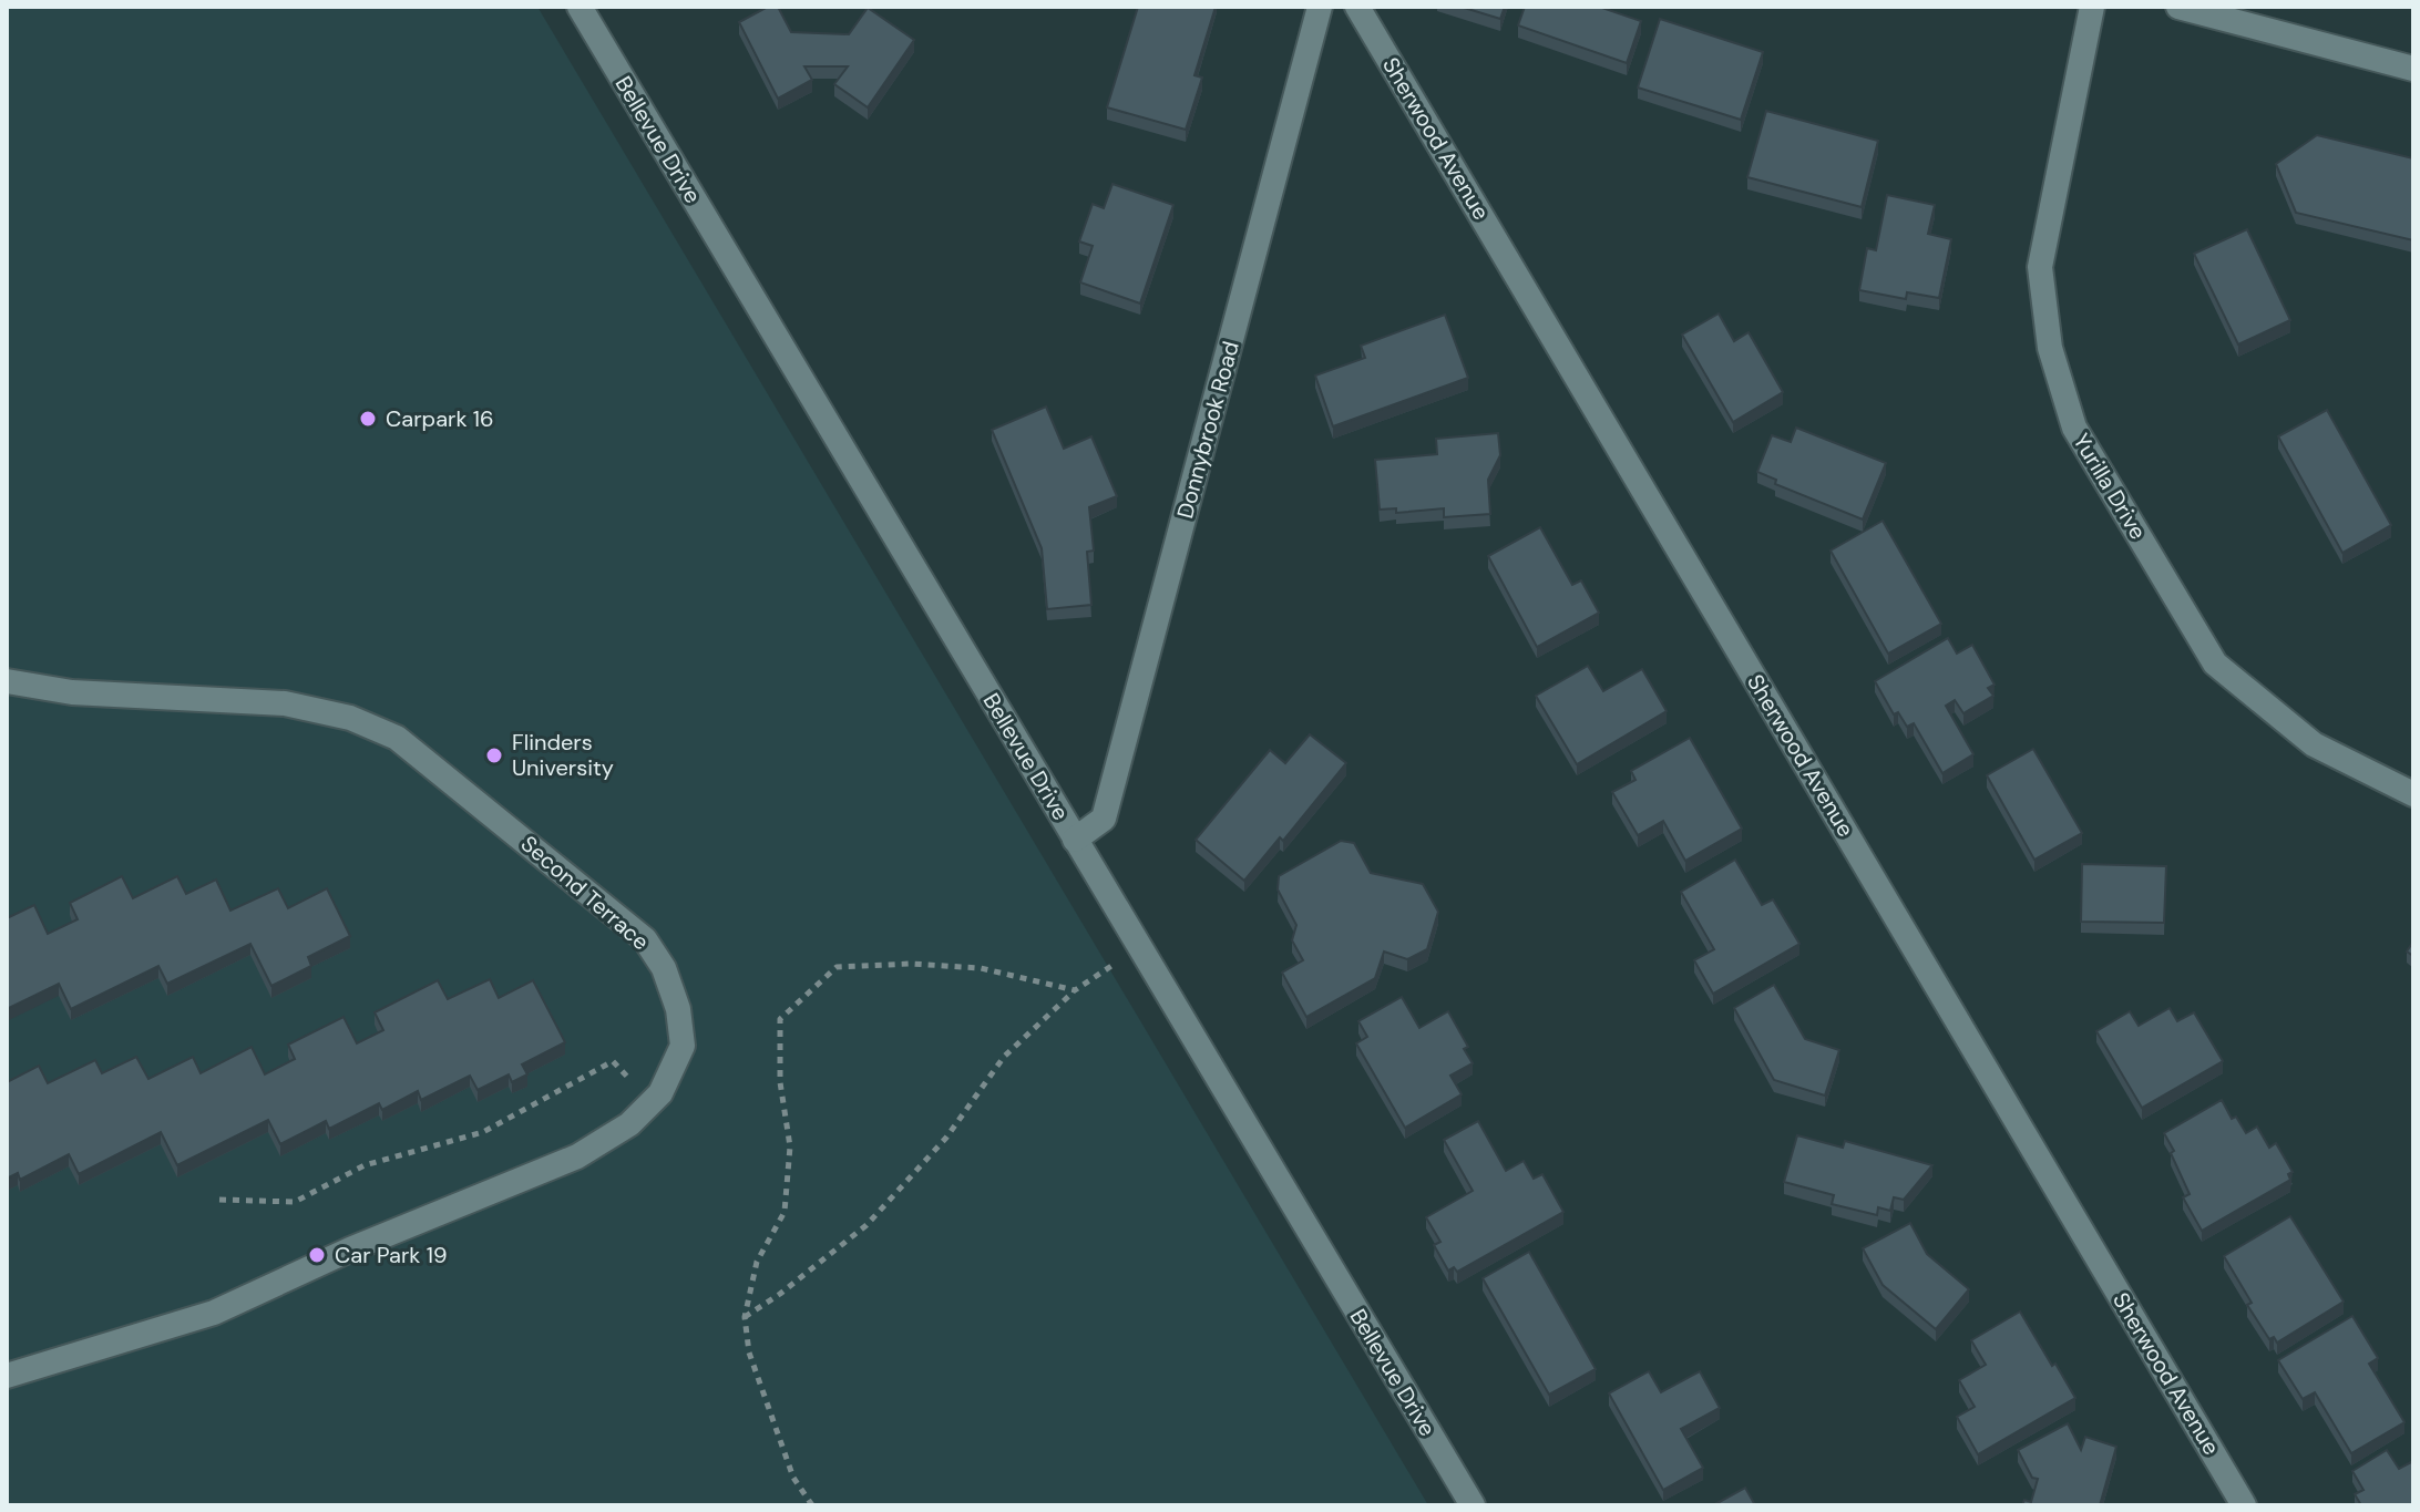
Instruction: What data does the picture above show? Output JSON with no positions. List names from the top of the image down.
{
  "streets": {
    "street": [
      "Sherwood Avenue",
      "Bellevue Drive",
      "Donnybrook Road",
      "Yurilla Drive",
      "Second Terrace"
    ]
  },
  "crossings": [
    ["Bellevue Drive", "Donnybrook Road"]
  ],
  "places": ["Carpark 16", "Flinders University", "Car Park 19"]
}
